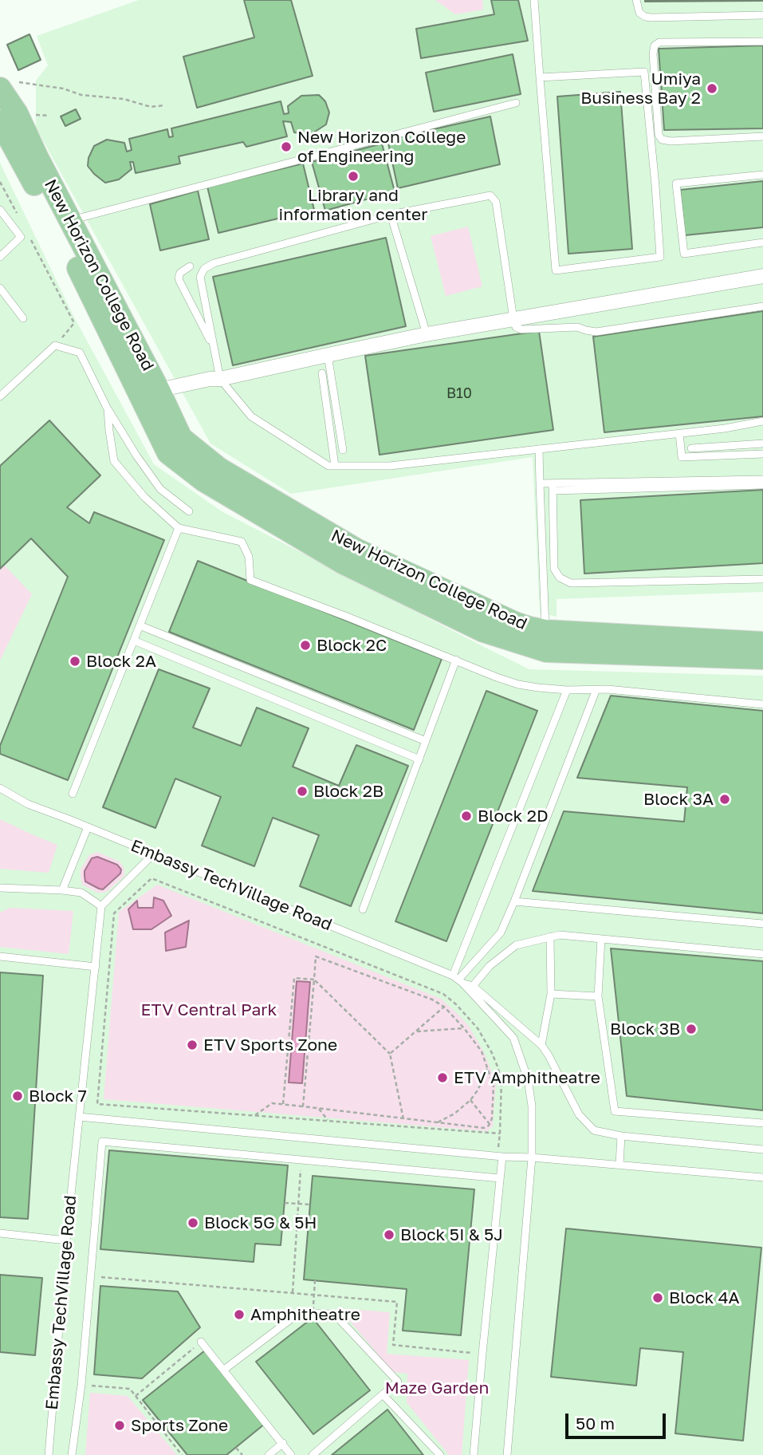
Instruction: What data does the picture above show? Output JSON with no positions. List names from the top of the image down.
{
  "streets": {
    "main road": ["New Horizon College Road"],
    "lane": ["Embassy TechVillage Road"]
  },
  "parks": ["ETV Central Park", "Maze Garden"],
  "places": [
    "Umiya Business Bay 2",
    "New Horizon College of Engineering",
    "Library and information center",
    "Block 2C",
    "Block 2A",
    "Block 2B",
    "Block 3A",
    "Block 2D",
    "Block 3B",
    "ETV Sports Zone",
    "ETV Amphitheatre",
    "Block 7",
    "Block 5G & 5H",
    "Block 5I & 5J",
    "Block 4A",
    "Amphitheatre",
    "Sports Zone"
  ],
  "house_numbers": ["B10"],
  "scale_bar": "50 m"
}
